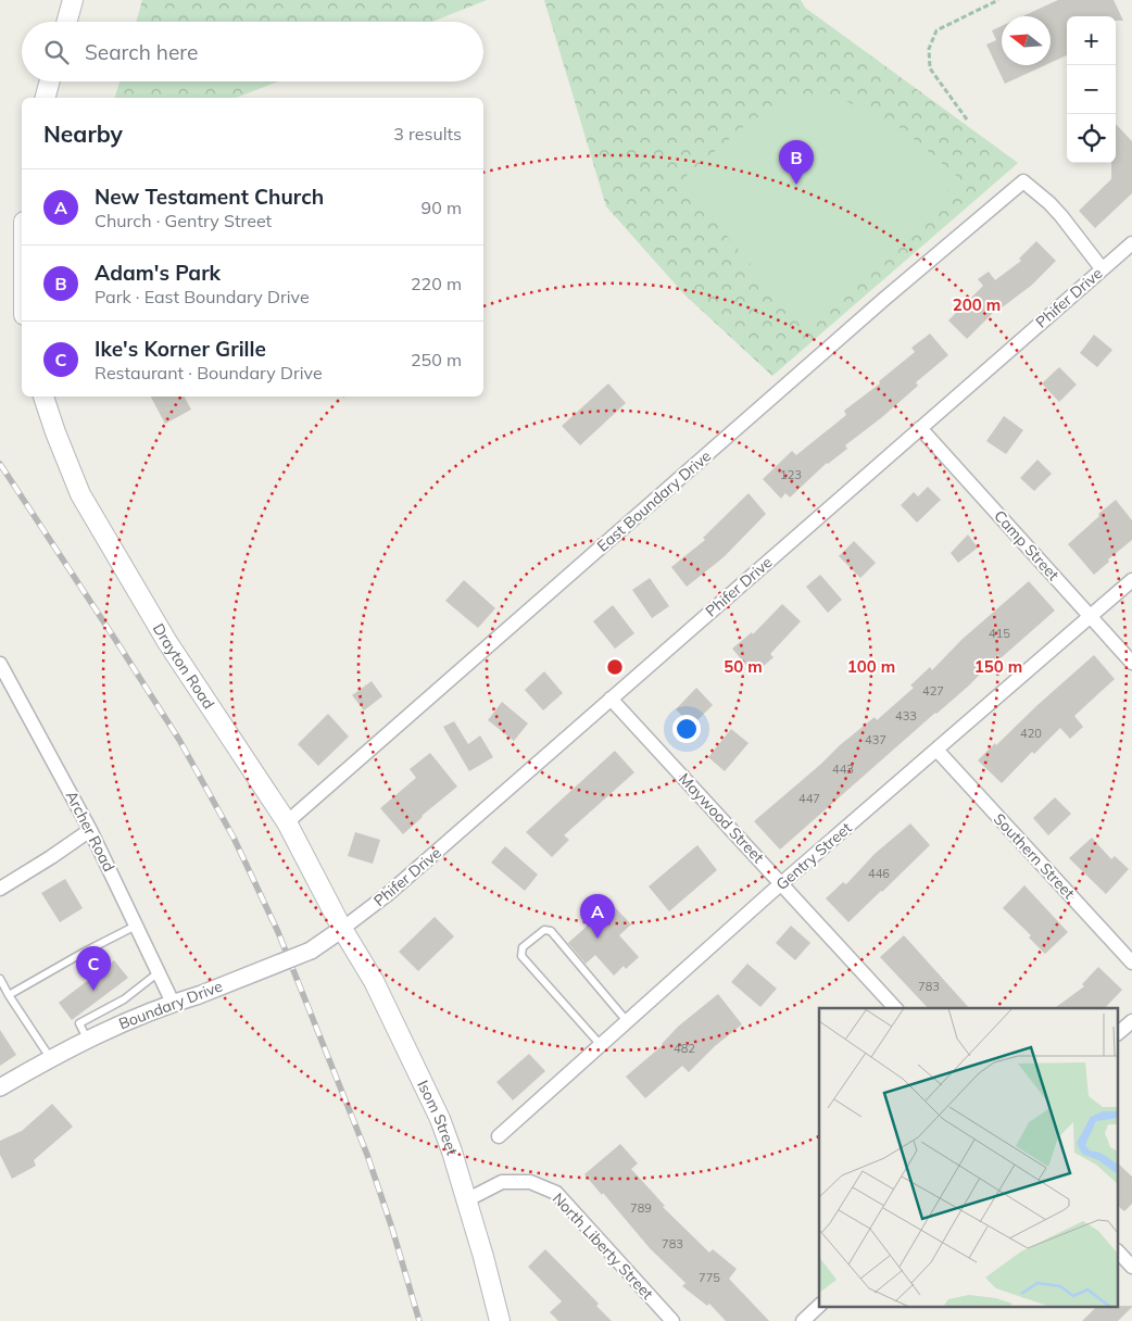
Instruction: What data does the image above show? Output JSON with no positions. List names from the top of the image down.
{
  "streets": {
    "main road": ["Drayton Road", "Isom Street"],
    "street": [
      "Phifer Drive",
      "East Boundary Drive",
      "Camp Street",
      "Maywood Street",
      "Archer Road",
      "Gentry Street",
      "Southern Street",
      "Boundary Drive",
      "North Liberty Street"
    ]
  },
  "crossings": [
    ["Phifer Drive", "East Boundary Drive"],
    ["Phifer Drive", "Camp Street"],
    ["Phifer Drive", "Drayton Road"],
    ["Phifer Drive", "Maywood Street"],
    ["Phifer Drive", "Boundary Drive"],
    ["Phifer Drive", "Isom Street"],
    ["East Boundary Drive", "Drayton Road"],
    ["Camp Street", "Gentry Street"],
    ["Drayton Road", "Boundary Drive"],
    ["Drayton Road", "Isom Street"],
    ["Maywood Street", "Gentry Street"],
    ["Archer Road", "Boundary Drive"],
    ["Gentry Street", "Southern Street"],
    ["Boundary Drive", "Isom Street"],
    ["Isom Street", "North Liberty Street"]
  ],
  "house_numbers": [
    "123",
    "415",
    "427",
    "433",
    "420",
    "437",
    "443",
    "447",
    "446",
    "783",
    "482",
    "789",
    "783",
    "775"
  ],
  "north": "left",
  "page": {
    "map_buttons": ["+", "−"],
    "search": "Search here",
    "heading": ["Nearby", "3 results"],
    "pins": ["B", "A", "C"],
    "list": [
      {
        "mark": "A",
        "name": "New Testament Church",
        "note": "Church · Gentry Street",
        "value": "90 m"
      },
      {
        "mark": "B",
        "name": "Adam's Park",
        "note": "Park · East Boundary Drive",
        "value": "220 m"
      },
      {
        "mark": "C",
        "name": "Ike's Korner Grille",
        "note": "Restaurant · Boundary Drive",
        "value": "250 m"
      }
    ]
  },
  "rings": [
    "200 m",
    "50 m",
    "100 m",
    "150 m"
  ]
}
